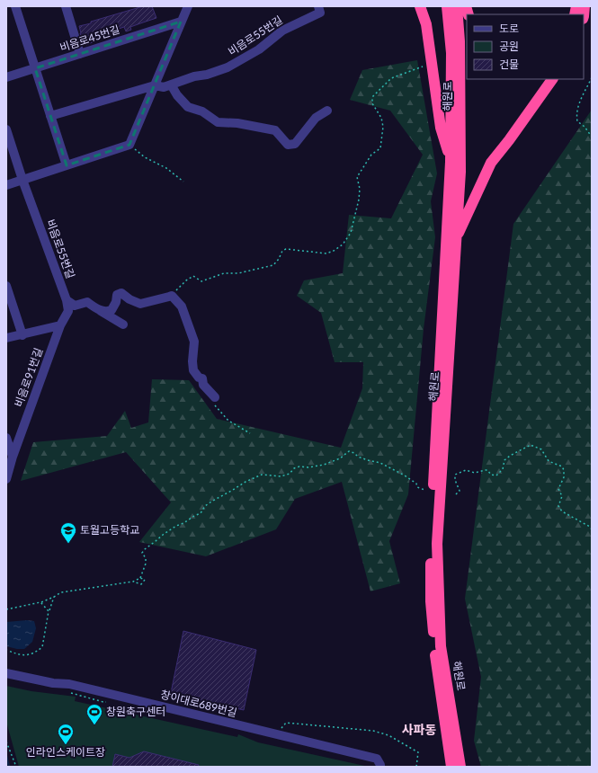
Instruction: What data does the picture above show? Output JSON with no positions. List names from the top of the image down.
{
  "streets": {
    "highway": ["해원로"],
    "street": [
      "비음로55번길",
      "비음로45번길",
      "비음로91번길",
      "창이대로689번길"
    ]
  },
  "crossings": [
    ["비음로55번길", "비음로91번길"]
  ],
  "districts": ["사파동"],
  "places": {
    "school or university": ["토월고등학교"],
    "sports": ["창원축구센터", "인라인스케이트장"]
  },
  "legend": ["도로", "공원", "건물"]
}
